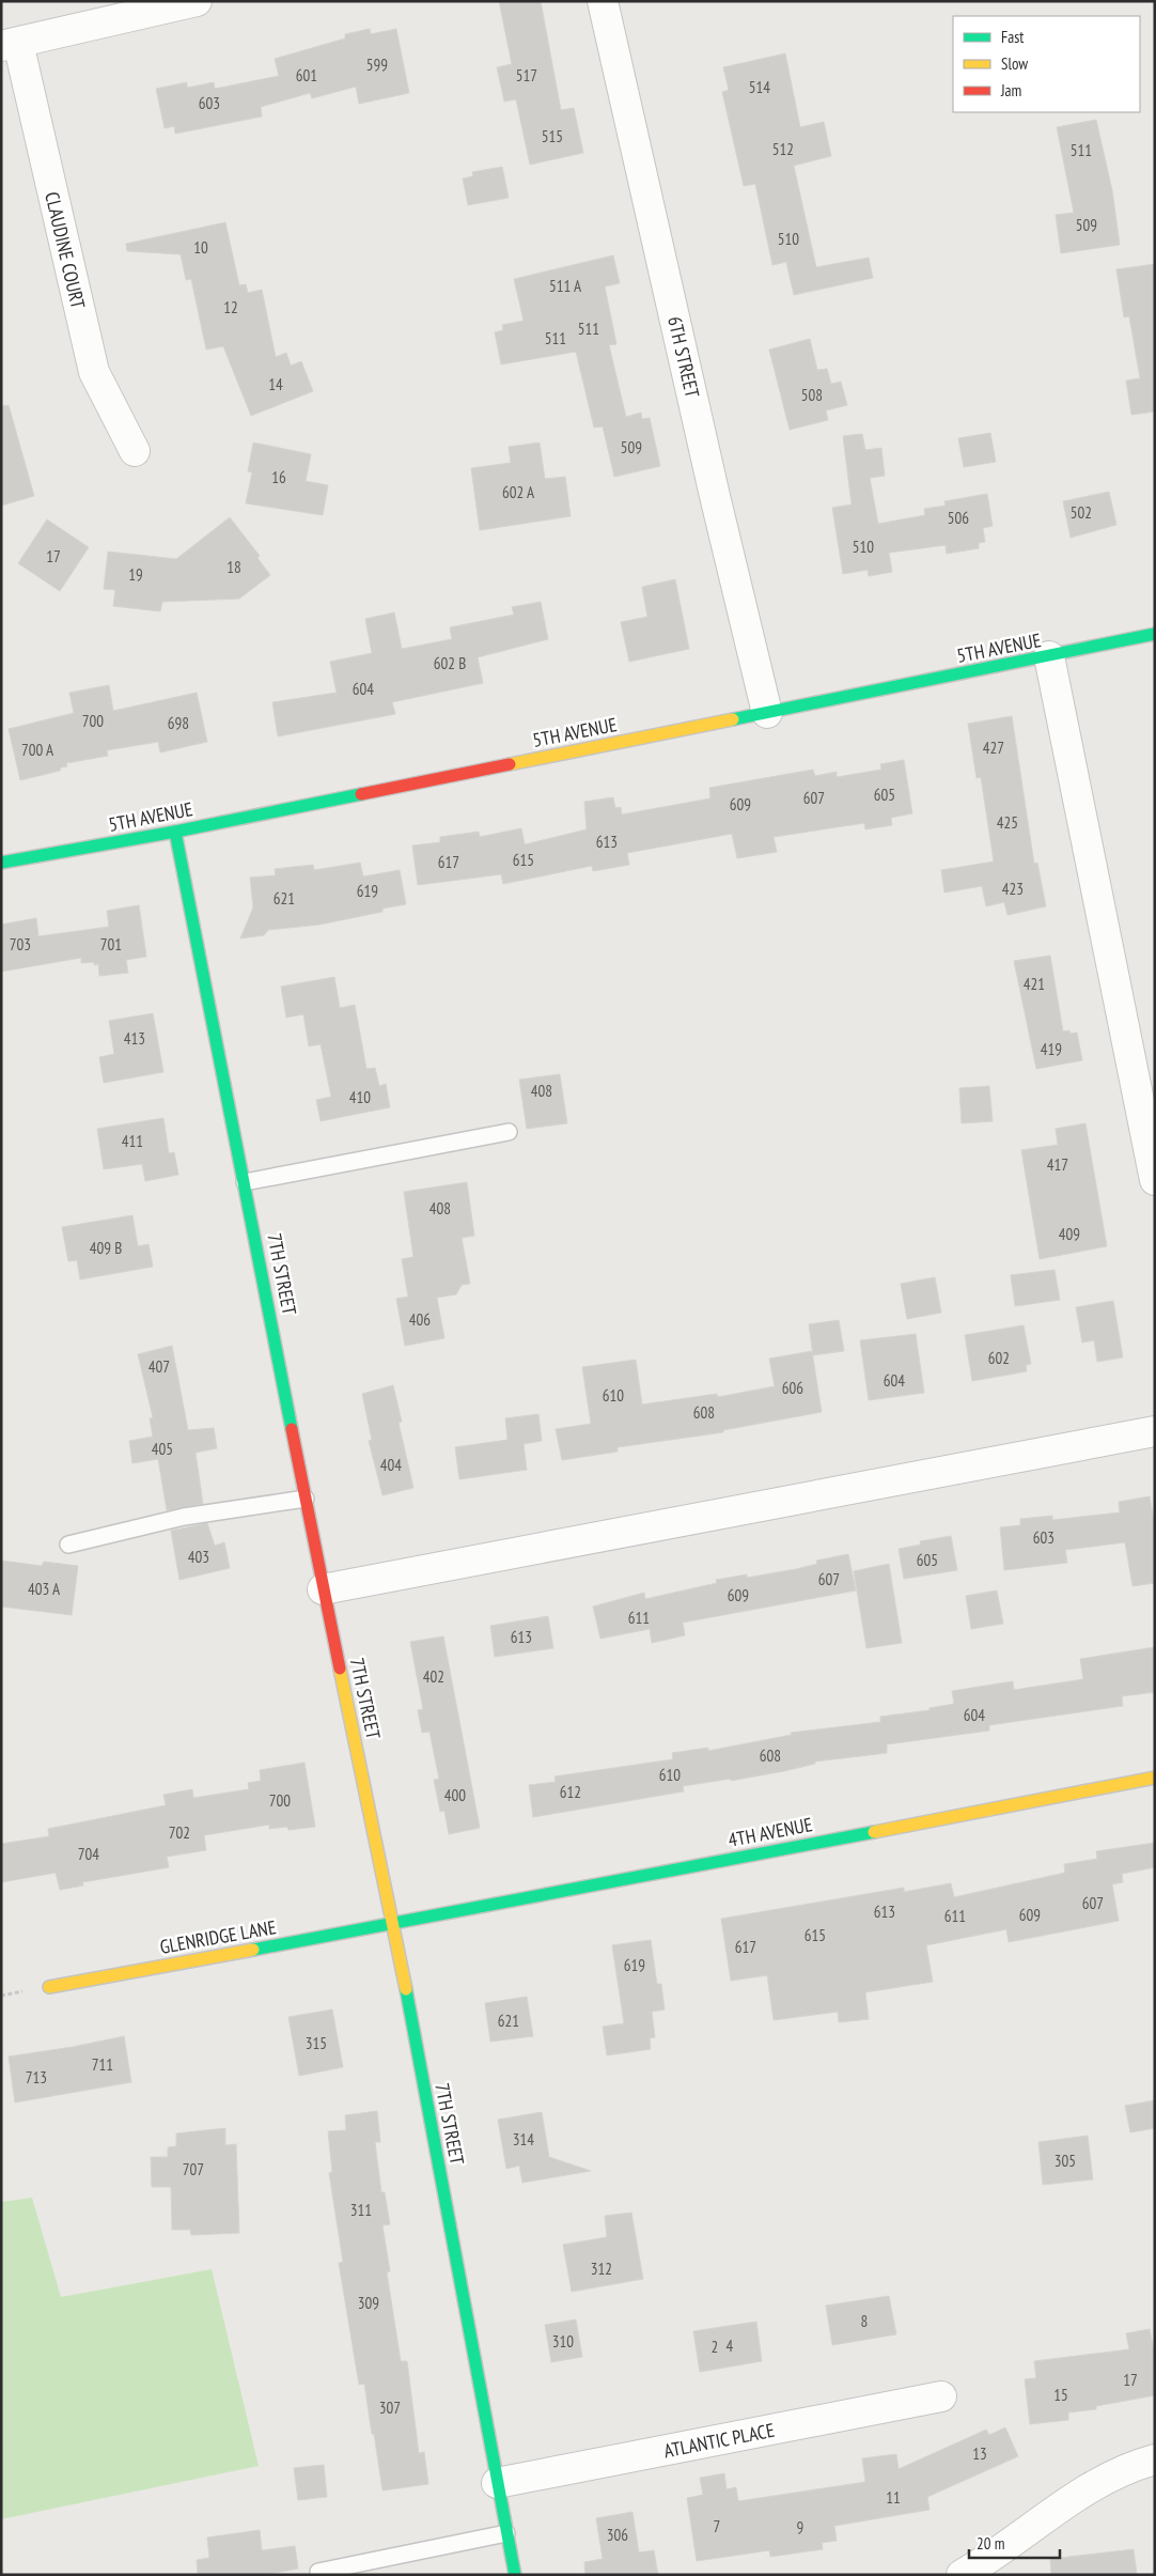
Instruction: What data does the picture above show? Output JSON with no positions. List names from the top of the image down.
{
  "streets": {
    "street": [
      "CLAUDINE COURT",
      "6TH STREET",
      "5TH AVENUE",
      "7TH STREET",
      "4TH AVENUE",
      "GLENRIDGE LANE",
      "ATLANTIC PLACE"
    ]
  },
  "crossings": [
    ["6TH STREET", "5TH AVENUE"],
    ["5TH AVENUE", "7TH STREET"],
    ["7TH STREET", "4TH AVENUE"],
    ["7TH STREET", "GLENRIDGE LANE"],
    ["7TH STREET", "ATLANTIC PLACE"],
    ["4TH AVENUE", "GLENRIDGE LANE"]
  ],
  "house_numbers": [
    "599",
    "601",
    "517",
    "514",
    "603",
    "515",
    "512",
    "511",
    "509",
    "510",
    "10",
    "511 A",
    "12",
    "511",
    "511",
    "14",
    "508",
    "509",
    "16",
    "602 A",
    "502",
    "506",
    "510",
    "17",
    "18",
    "19",
    "602 B",
    "604",
    "700",
    "698",
    "427",
    "700 A",
    "605",
    "607",
    "609",
    "425",
    "613",
    "615",
    "617",
    "423",
    "619",
    "621",
    "703",
    "701",
    "421",
    "413",
    "419",
    "408",
    "410",
    "411",
    "417",
    "408",
    "409",
    "409 B",
    "406",
    "602",
    "407",
    "604",
    "606",
    "610",
    "608",
    "405",
    "404",
    "603",
    "403",
    "605",
    "607",
    "403 A",
    "609",
    "611",
    "613",
    "402",
    "604",
    "608",
    "610",
    "612",
    "400",
    "700",
    "702",
    "704",
    "607",
    "613",
    "609",
    "611",
    "615",
    "617",
    "619",
    "621",
    "315",
    "711",
    "713",
    "314",
    "305",
    "707",
    "311",
    "312",
    "309",
    "8",
    "310",
    "4",
    "2",
    "17",
    "15",
    "307",
    "13",
    "11",
    "7",
    "9",
    "306"
  ],
  "legend": ["Fast", "Slow", "Jam"],
  "scale_bar": "20 m"
}
